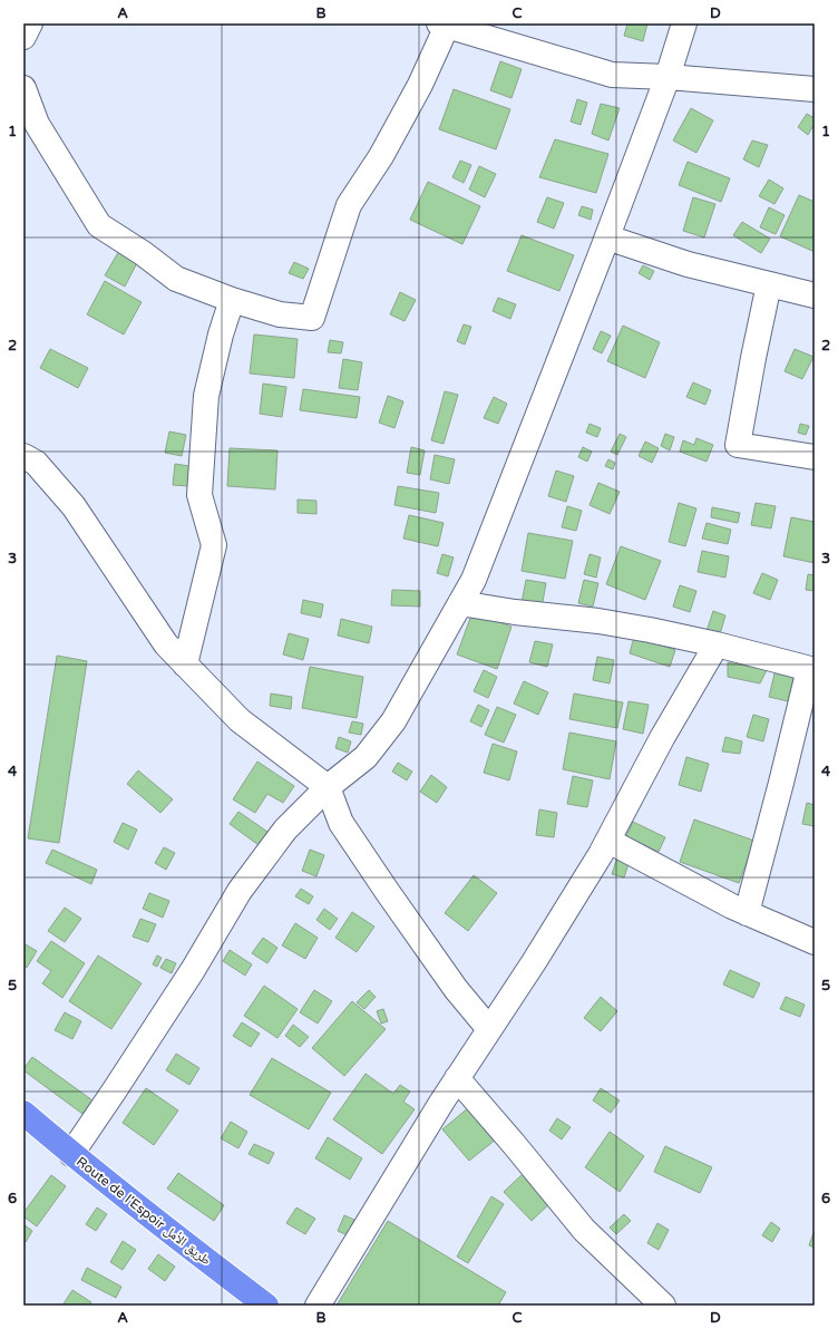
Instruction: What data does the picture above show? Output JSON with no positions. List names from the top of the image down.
{
  "streets": {
    "highway": ["Route de l’Espoir طريق الأمل"]
  },
  "grid": {
    "columns": [
      "A",
      "B",
      "C",
      "D"
    ],
    "rows": [
      "1",
      "2",
      "3",
      "4",
      "5",
      "6"
    ]
  }
}
